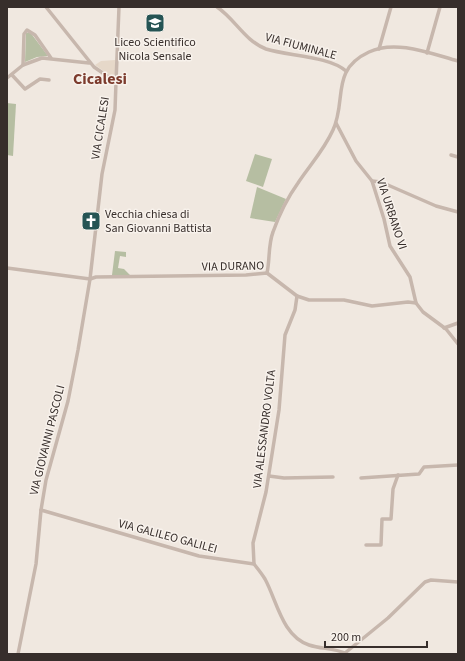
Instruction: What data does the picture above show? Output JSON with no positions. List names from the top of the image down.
{
  "streets": {
    "street": [
      "VIA FIUMINALE",
      "VIA CICALESI",
      "VIA URBANO VI",
      "VIA DURANO",
      "VIA ALESSANDRO VOLTA",
      "VIA GIOVANNI PASCOLI",
      "VIA GALILEO GALILEI"
    ]
  },
  "crossings": [
    ["VIA CICALESI", "VIA DURANO"],
    ["VIA CICALESI", "VIA GIOVANNI PASCOLI"],
    ["VIA URBANO VI", "VIA DURANO"],
    ["VIA DURANO", "VIA ALESSANDRO VOLTA"],
    ["VIA DURANO", "VIA GIOVANNI PASCOLI"],
    ["VIA ALESSANDRO VOLTA", "VIA GALILEO GALILEI"],
    ["VIA GIOVANNI PASCOLI", "VIA GALILEO GALILEI"]
  ],
  "districts": ["Cicalesi"],
  "places": {
    "school or university": ["Liceo Scientifico Nicola Sensale"],
    "church": ["Vecchia chiesa di San Giovanni Battista"]
  },
  "scale_bar": "200 m"
}
